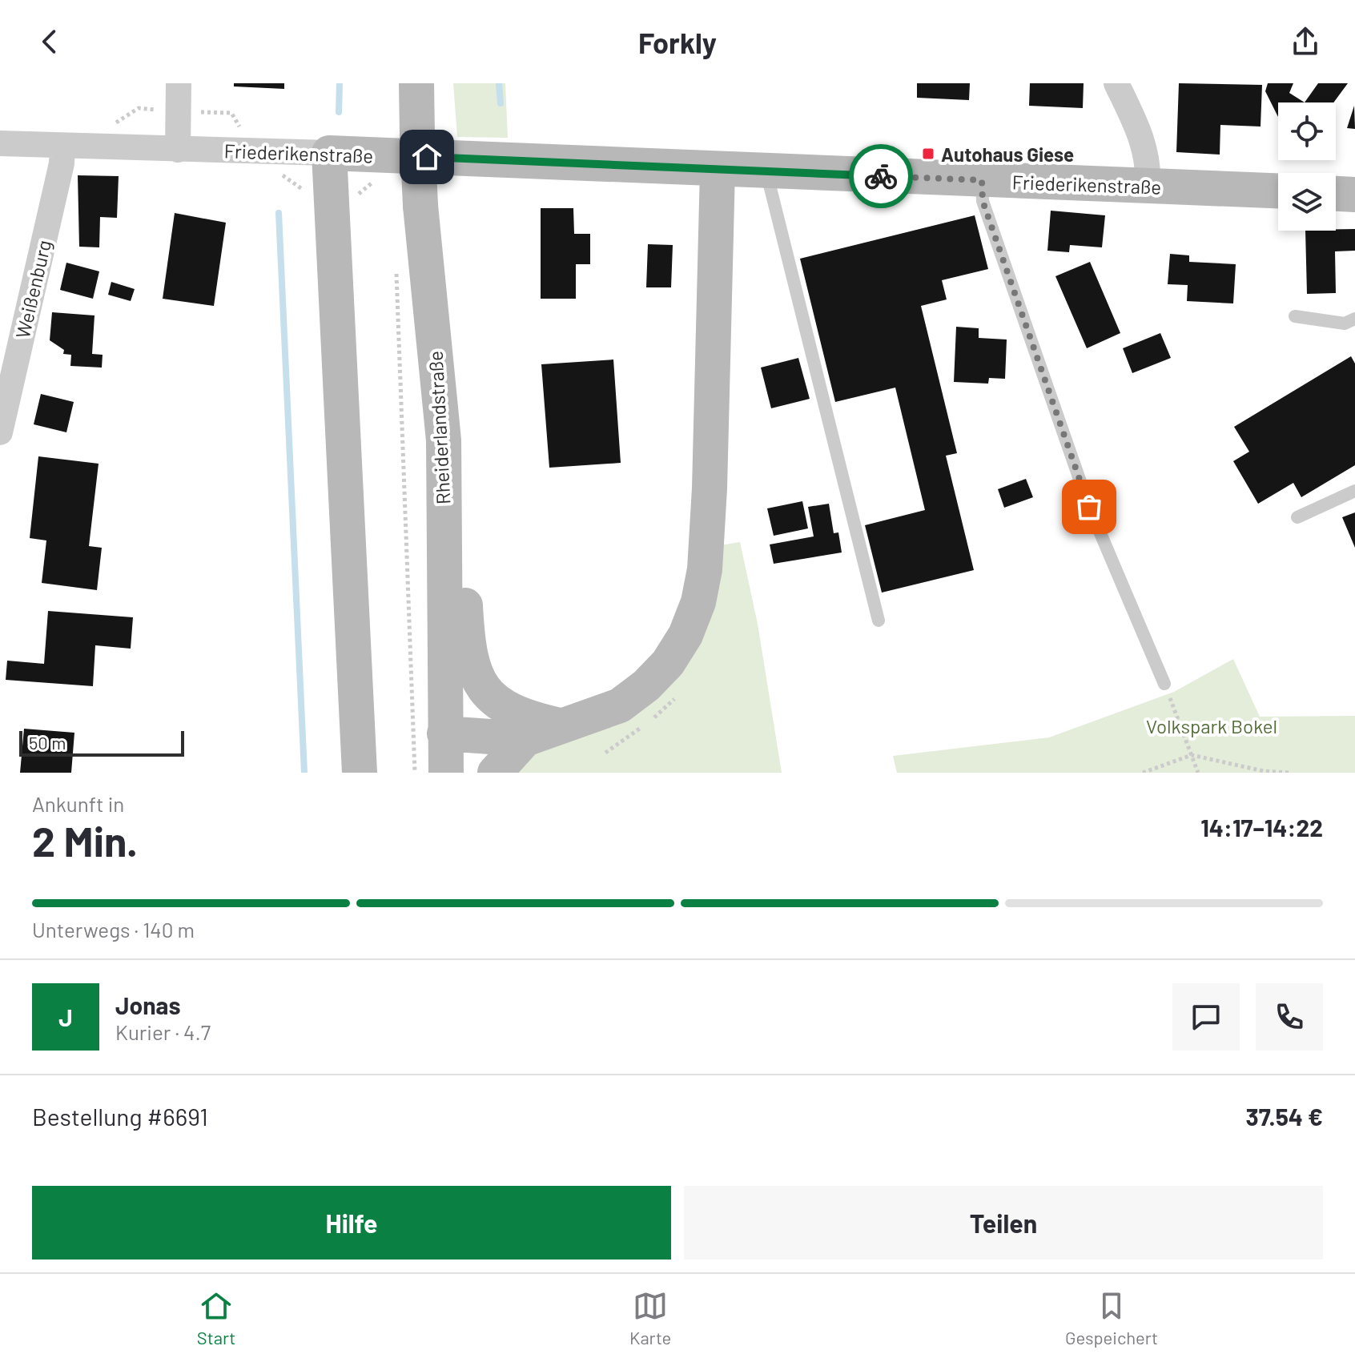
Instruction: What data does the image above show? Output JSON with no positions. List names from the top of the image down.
{
  "streets": {
    "main road": ["Friederikenstraße", "Rheiderlandstraße"],
    "street": ["Weißenburg"]
  },
  "crossings": [
    ["Friederikenstraße", "Weißenburg"]
  ],
  "parks": ["Volkspark Bokel"],
  "places": {
    "transit": ["Autohaus Giese"]
  },
  "scale_bar": "50 m",
  "page": {
    "header": "Forkly",
    "scale": "50 m",
    "heading": ["2 Min.", "Ankunft in", "14:17–14:22"],
    "panel": [
      "Jonas",
      "Kurier · 4.7",
      "Bestellung #6691",
      "37.54 €"
    ],
    "bar": "Unterwegs · 140 m",
    "round": "J",
    "buttons": ["Hilfe", "Teilen"],
    "tabs": ["Start", "Karte", "Gespeichert"]
  }
}
